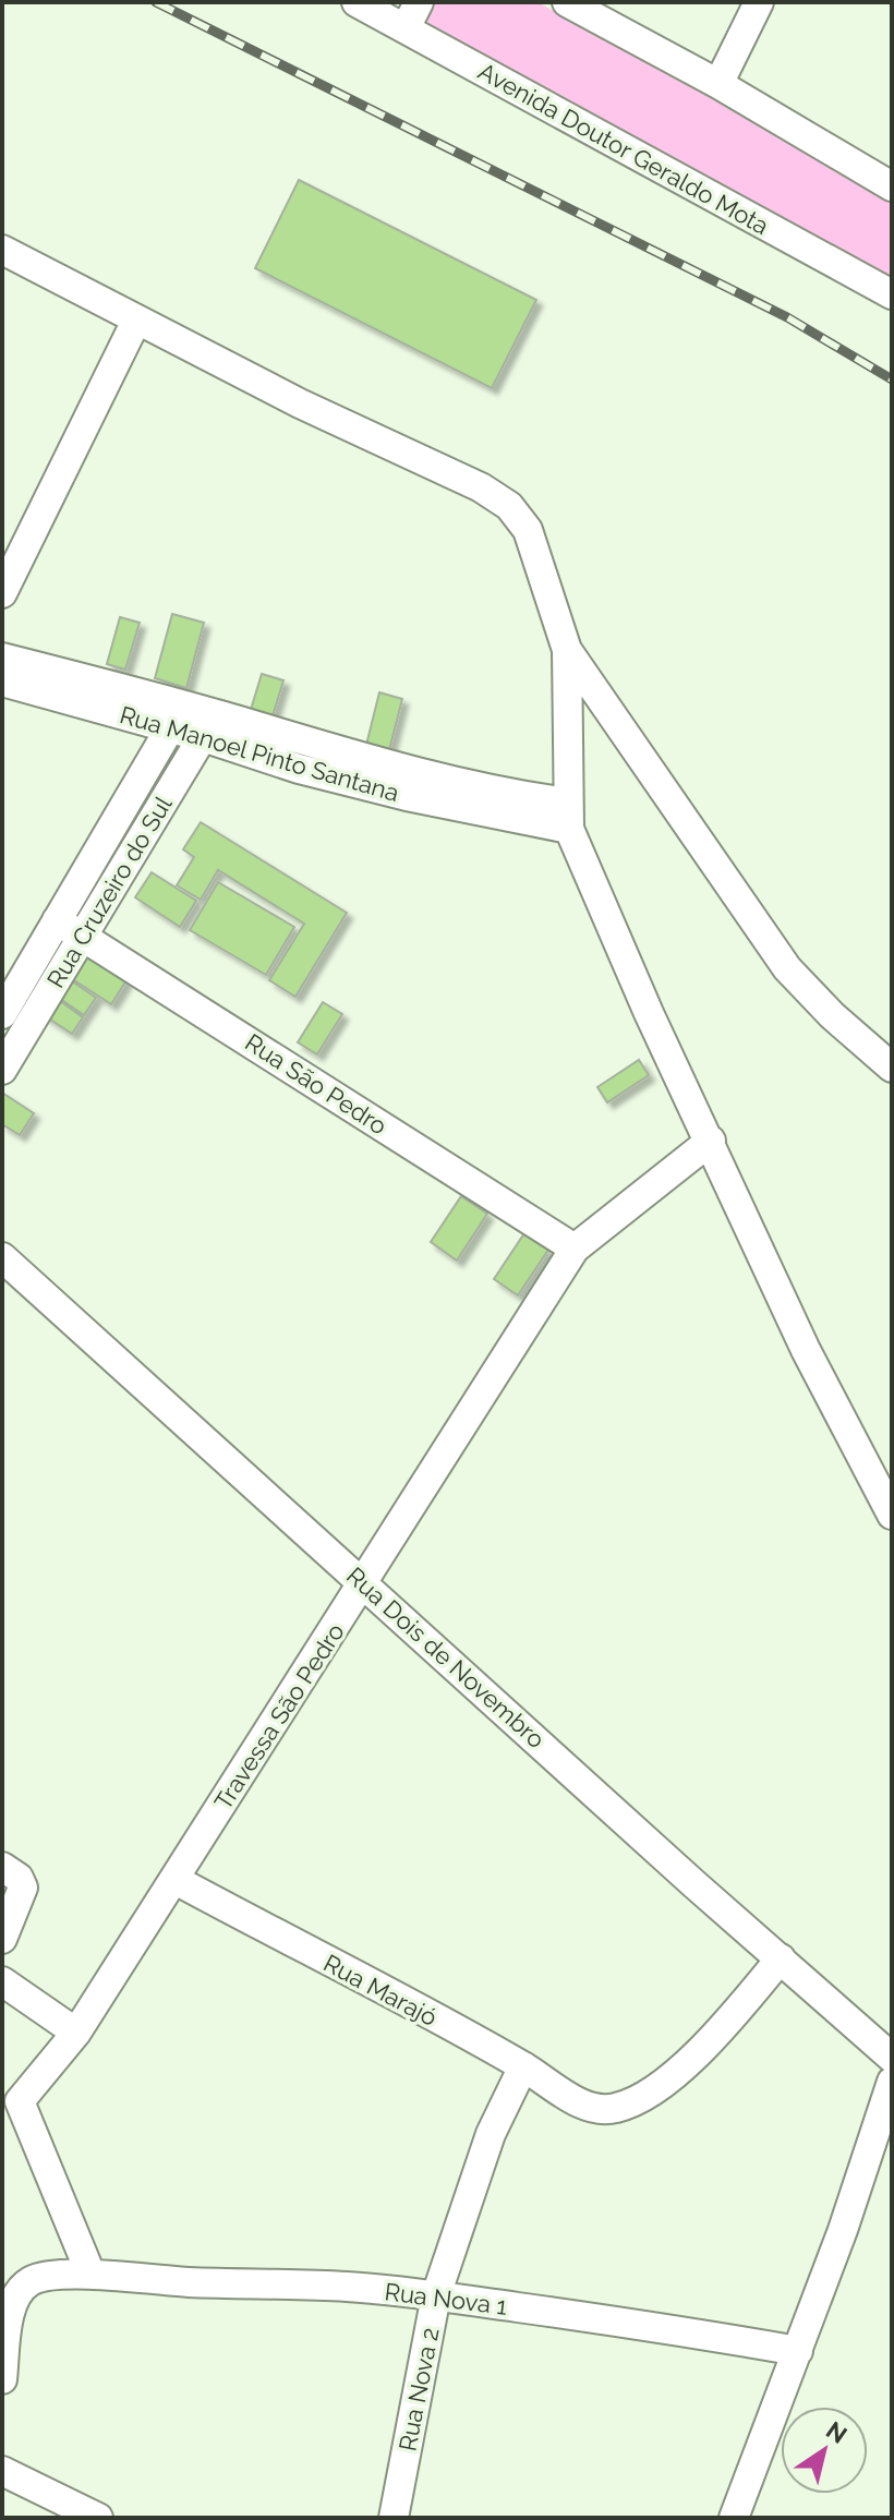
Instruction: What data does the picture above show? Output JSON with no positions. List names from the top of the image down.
{
  "streets": {
    "street": [
      "Avenida Doutor Geraldo Mota",
      "Rua Manoel Pinto Santana",
      "Rua Cruzeiro do Sul",
      "Rua São Pedro",
      "Rua Dois de Novembro",
      "Travessa São Pedro",
      "Rua Marajó",
      "Rua Nova 1",
      "Rua Nova 2"
    ]
  },
  "crossings": [
    ["Rua Manoel Pinto Santana", "Rua Cruzeiro do Sul"],
    ["Rua Cruzeiro do Sul", "Rua São Pedro"],
    ["Rua São Pedro", "Travessa São Pedro"],
    ["Rua Dois de Novembro", "Travessa São Pedro"],
    ["Rua Dois de Novembro", "Rua Marajó"],
    ["Travessa São Pedro", "Rua Marajó"],
    ["Rua Marajó", "Rua Nova 2"],
    ["Rua Nova 1", "Rua Nova 2"]
  ],
  "north": "top right"
}
